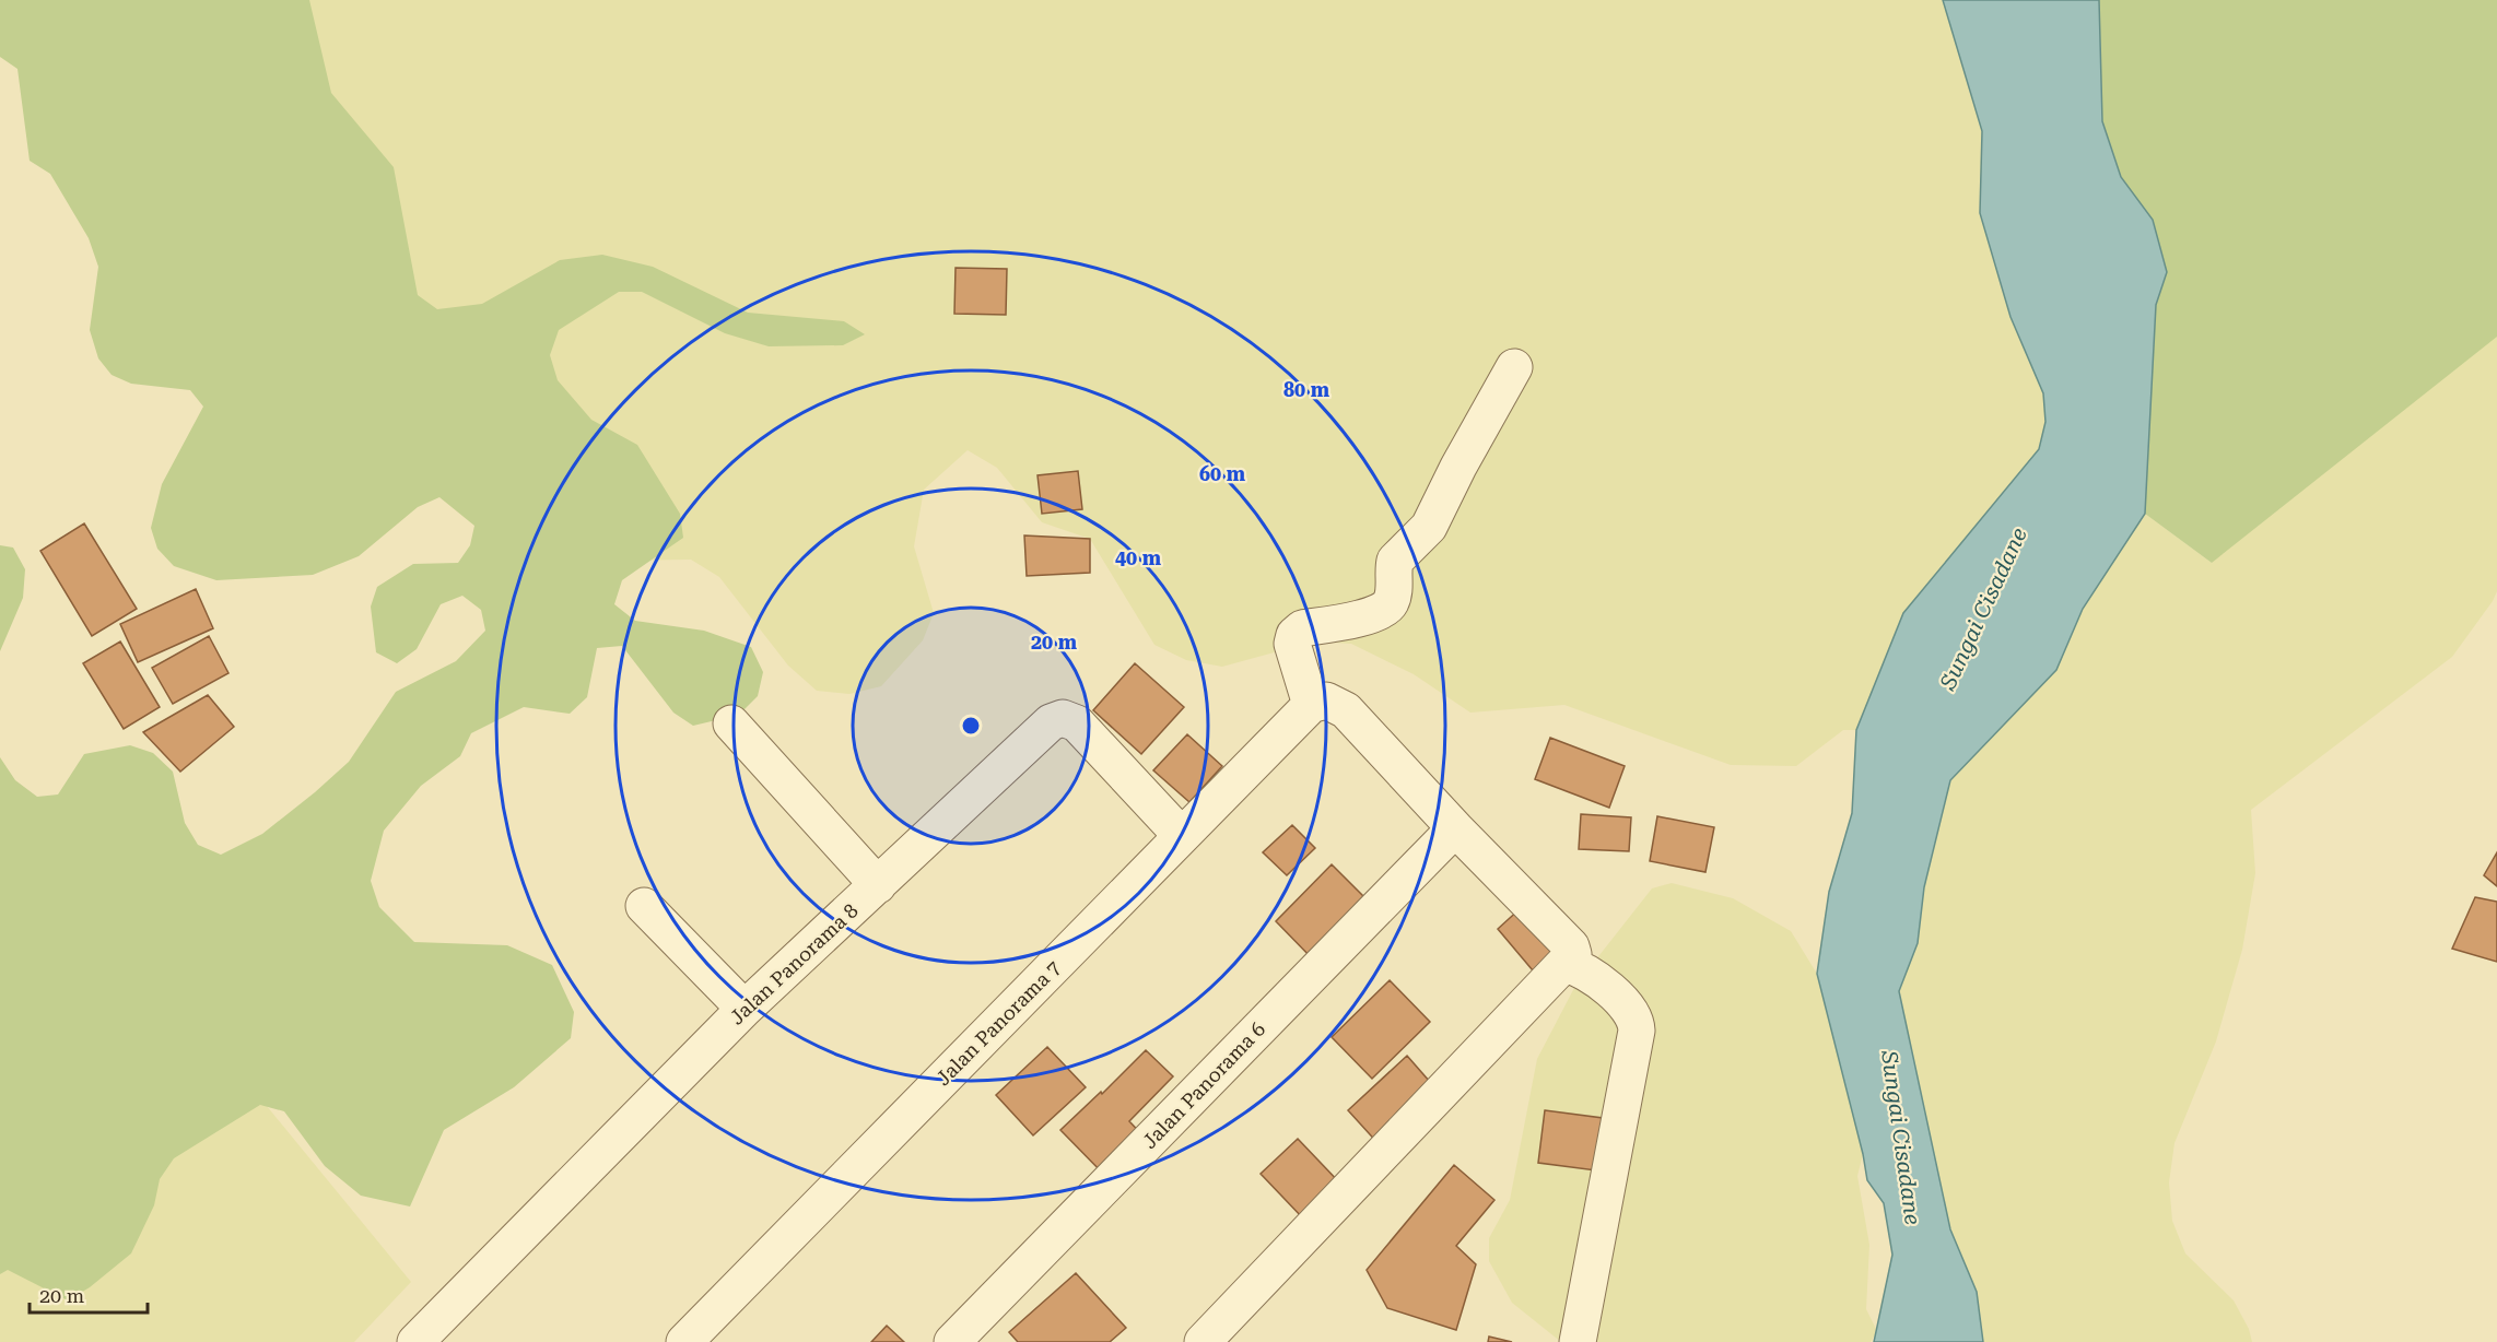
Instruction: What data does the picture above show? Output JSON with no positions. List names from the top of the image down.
{
  "streets": {
    "street": ["Jalan Panorama 8", "Jalan Panorama 7", "Jalan Panorama 6"]
  },
  "crossings": [
    ["Jalan Panorama 8", "Jalan Panorama 7"]
  ],
  "water": ["Sungai Cisadane"],
  "scale_bar": "20 m",
  "rings": [
    "80 m",
    "60 m",
    "40 m",
    "20 m"
  ]
}
